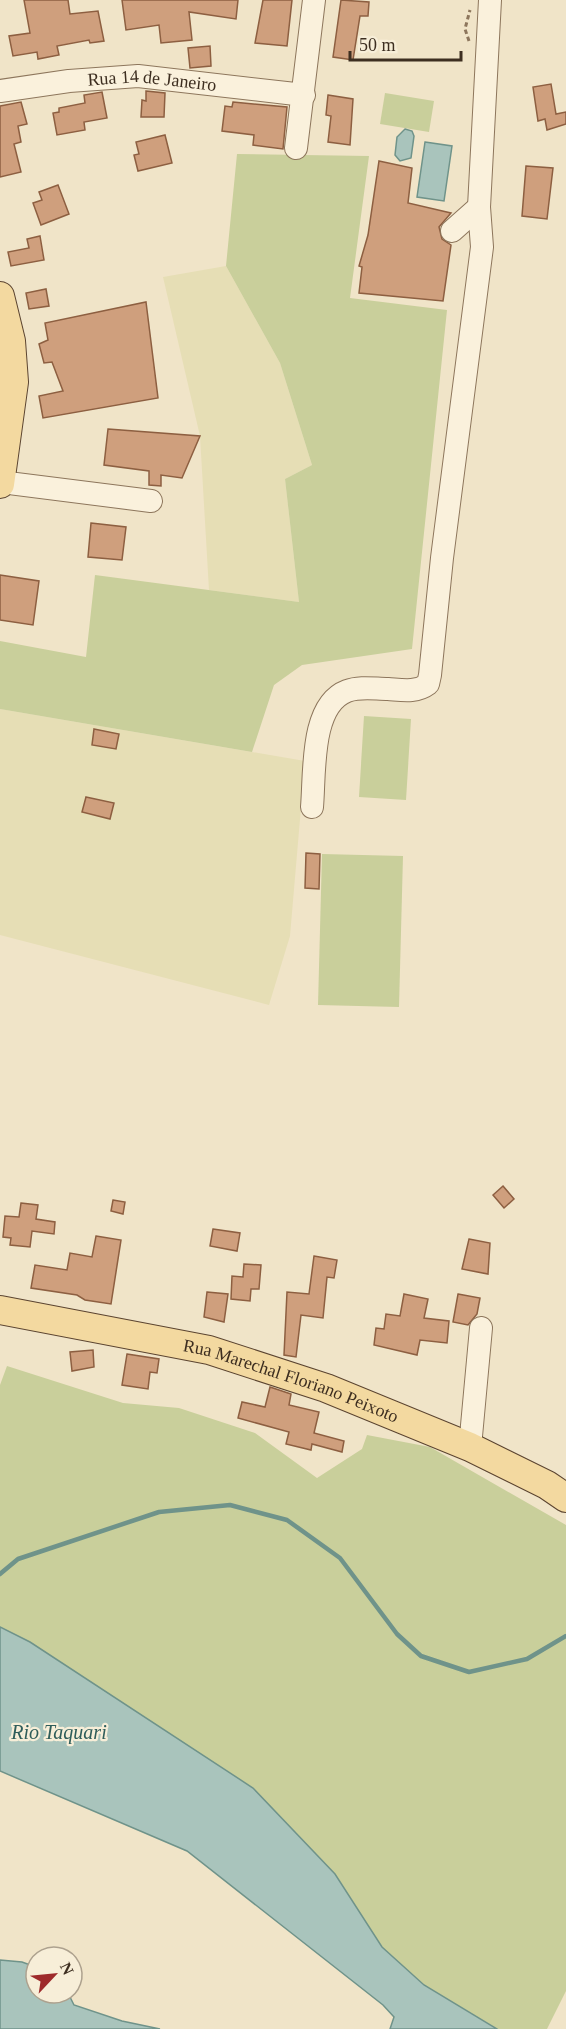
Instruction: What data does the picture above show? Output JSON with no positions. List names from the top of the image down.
{
  "streets": {
    "main road": ["Rua Marechal Floriano Peixoto"],
    "street": ["Rua 14 de Janeiro"]
  },
  "water": ["Rio Taquari"],
  "scale_bar": "50 m",
  "north": "top right"
}
